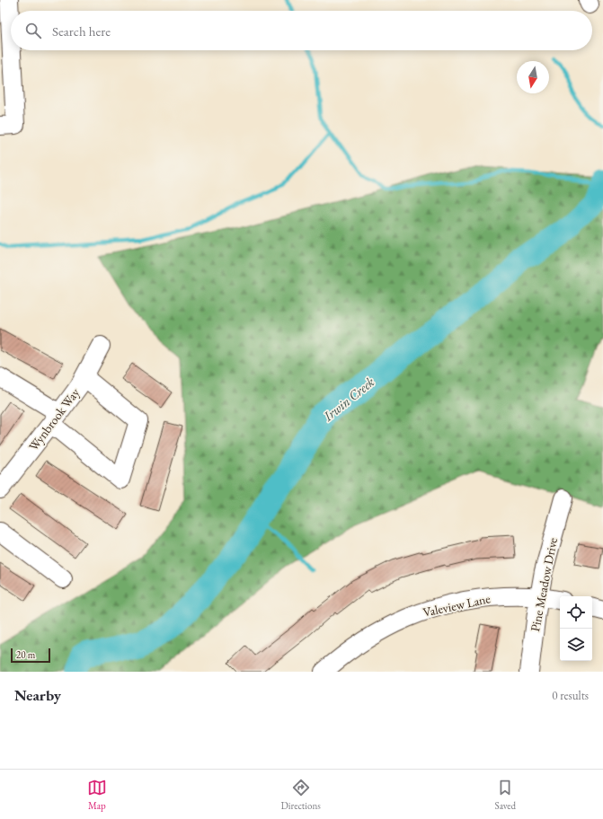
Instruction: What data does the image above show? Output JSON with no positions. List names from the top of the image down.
{
  "streets": {
    "street": ["Wynbrook Way", "Pine Meadow Drive", "Valeview Lane"]
  },
  "crossings": [
    ["Pine Meadow Drive", "Valeview Lane"]
  ],
  "water": ["Irwin Creek"],
  "scale_bar": "20 m",
  "north": "bottom",
  "page": {
    "search": "Search here",
    "scale": "20 m",
    "heading": ["Nearby", "0 results"],
    "nav": ["Map", "Directions", "Saved"]
  }
}
